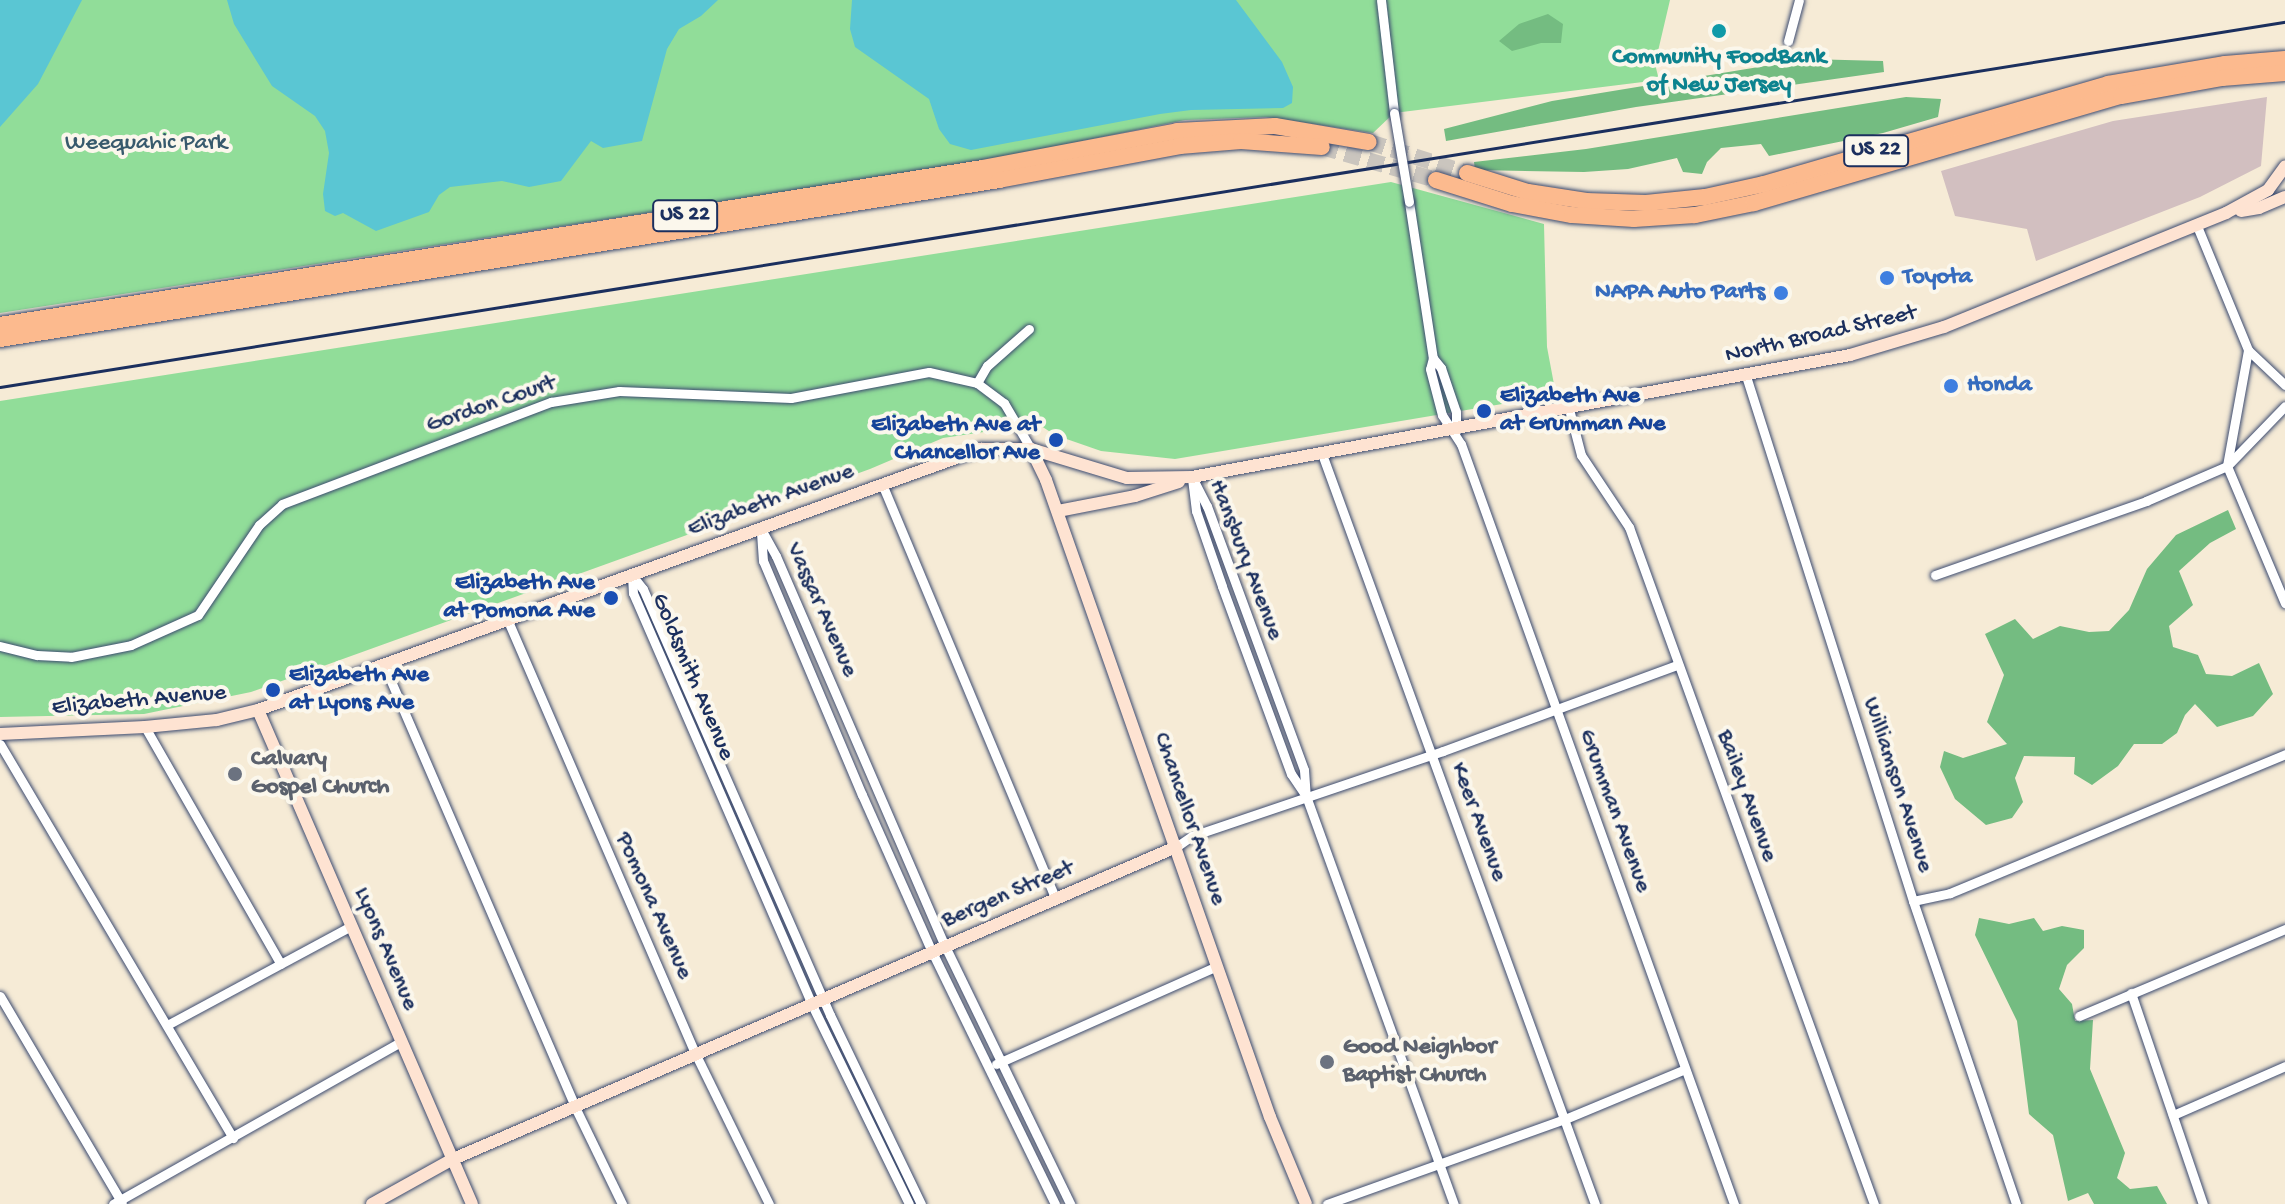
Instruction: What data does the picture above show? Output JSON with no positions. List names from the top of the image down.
{
  "streets": {
    "highway": ["US 22"],
    "main road": [
      "North Broad Street",
      "Elizabeth Avenue",
      "Chancellor Avenue",
      "Bergen Street",
      "Lyons Avenue"
    ],
    "street": [
      "Gordon Court",
      "Hansbury Avenue",
      "Vassar Avenue",
      "Goldsmith Avenue",
      "Williamson Avenue",
      "Bailey Avenue",
      "Grumman Avenue",
      "Keer Avenue",
      "Pomona Avenue"
    ]
  },
  "crossings": [
    ["North Broad Street", "Elizabeth Avenue"],
    ["North Broad Street", "Williamson Avenue"],
    ["North Broad Street", "Bailey Avenue"],
    ["Gordon Court", "Elizabeth Avenue"],
    ["Gordon Court", "Chancellor Avenue"],
    ["Elizabeth Avenue", "Hansbury Avenue"],
    ["Elizabeth Avenue", "Vassar Avenue"],
    ["Elizabeth Avenue", "Goldsmith Avenue"],
    ["Elizabeth Avenue", "Bailey Avenue"],
    ["Elizabeth Avenue", "Grumman Avenue"],
    ["Elizabeth Avenue", "Chancellor Avenue"],
    ["Elizabeth Avenue", "Keer Avenue"],
    ["Elizabeth Avenue", "Pomona Avenue"],
    ["Elizabeth Avenue", "Lyons Avenue"],
    ["Hansbury Avenue", "Bergen Street"],
    ["Vassar Avenue", "Bergen Street"],
    ["Goldsmith Avenue", "Bergen Street"],
    ["Bailey Avenue", "Bergen Street"],
    ["Grumman Avenue", "Bergen Street"],
    ["Chancellor Avenue", "Bergen Street"],
    ["Keer Avenue", "Bergen Street"],
    ["Bergen Street", "Pomona Avenue"],
    ["Bergen Street", "Lyons Avenue"]
  ],
  "parks": ["Weequahic Park"],
  "places": [
    "Community FoodBank of New Jersey",
    "Toyota",
    "NAPA Auto Parts",
    "Honda",
    "Elizabeth Ave at Grumman Ave",
    "Elizabeth Ave at Chancellor Ave",
    "Elizabeth Ave at Pomona Ave",
    "Elizabeth Ave at Lyons Ave",
    "Calvary Gospel Church",
    "Good Neighbor Baptist Church"
  ]
}
